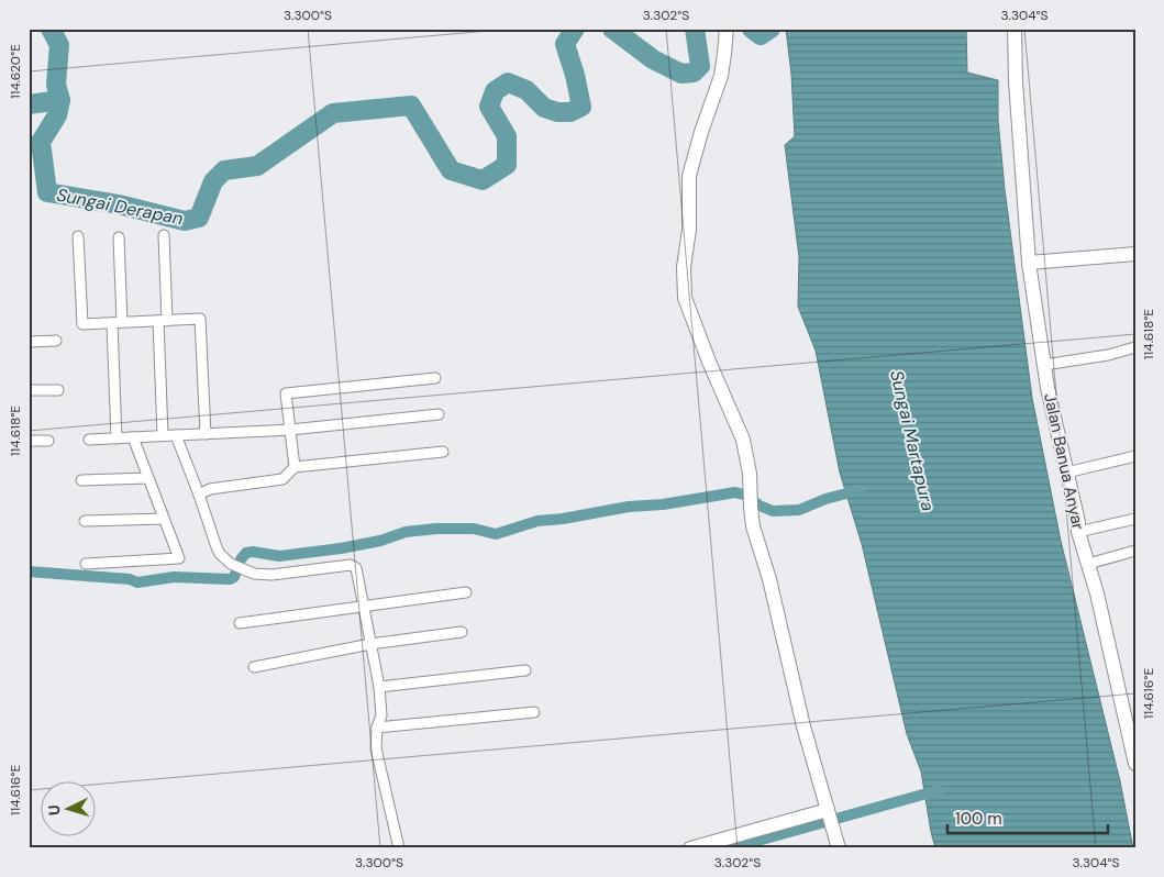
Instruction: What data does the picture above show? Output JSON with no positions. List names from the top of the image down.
{
  "streets": {
    "street": ["Jalan Banua Anyar"]
  },
  "water": ["Sungai Derapan", "Sungai Martapura"],
  "scale_bar": "100 m",
  "north": "left",
  "coordinates": [
    "3.300°S",
    "3.302°S",
    "3.304°S",
    "114.620°E",
    "114.618°E",
    "114.616°E"
  ]
}
